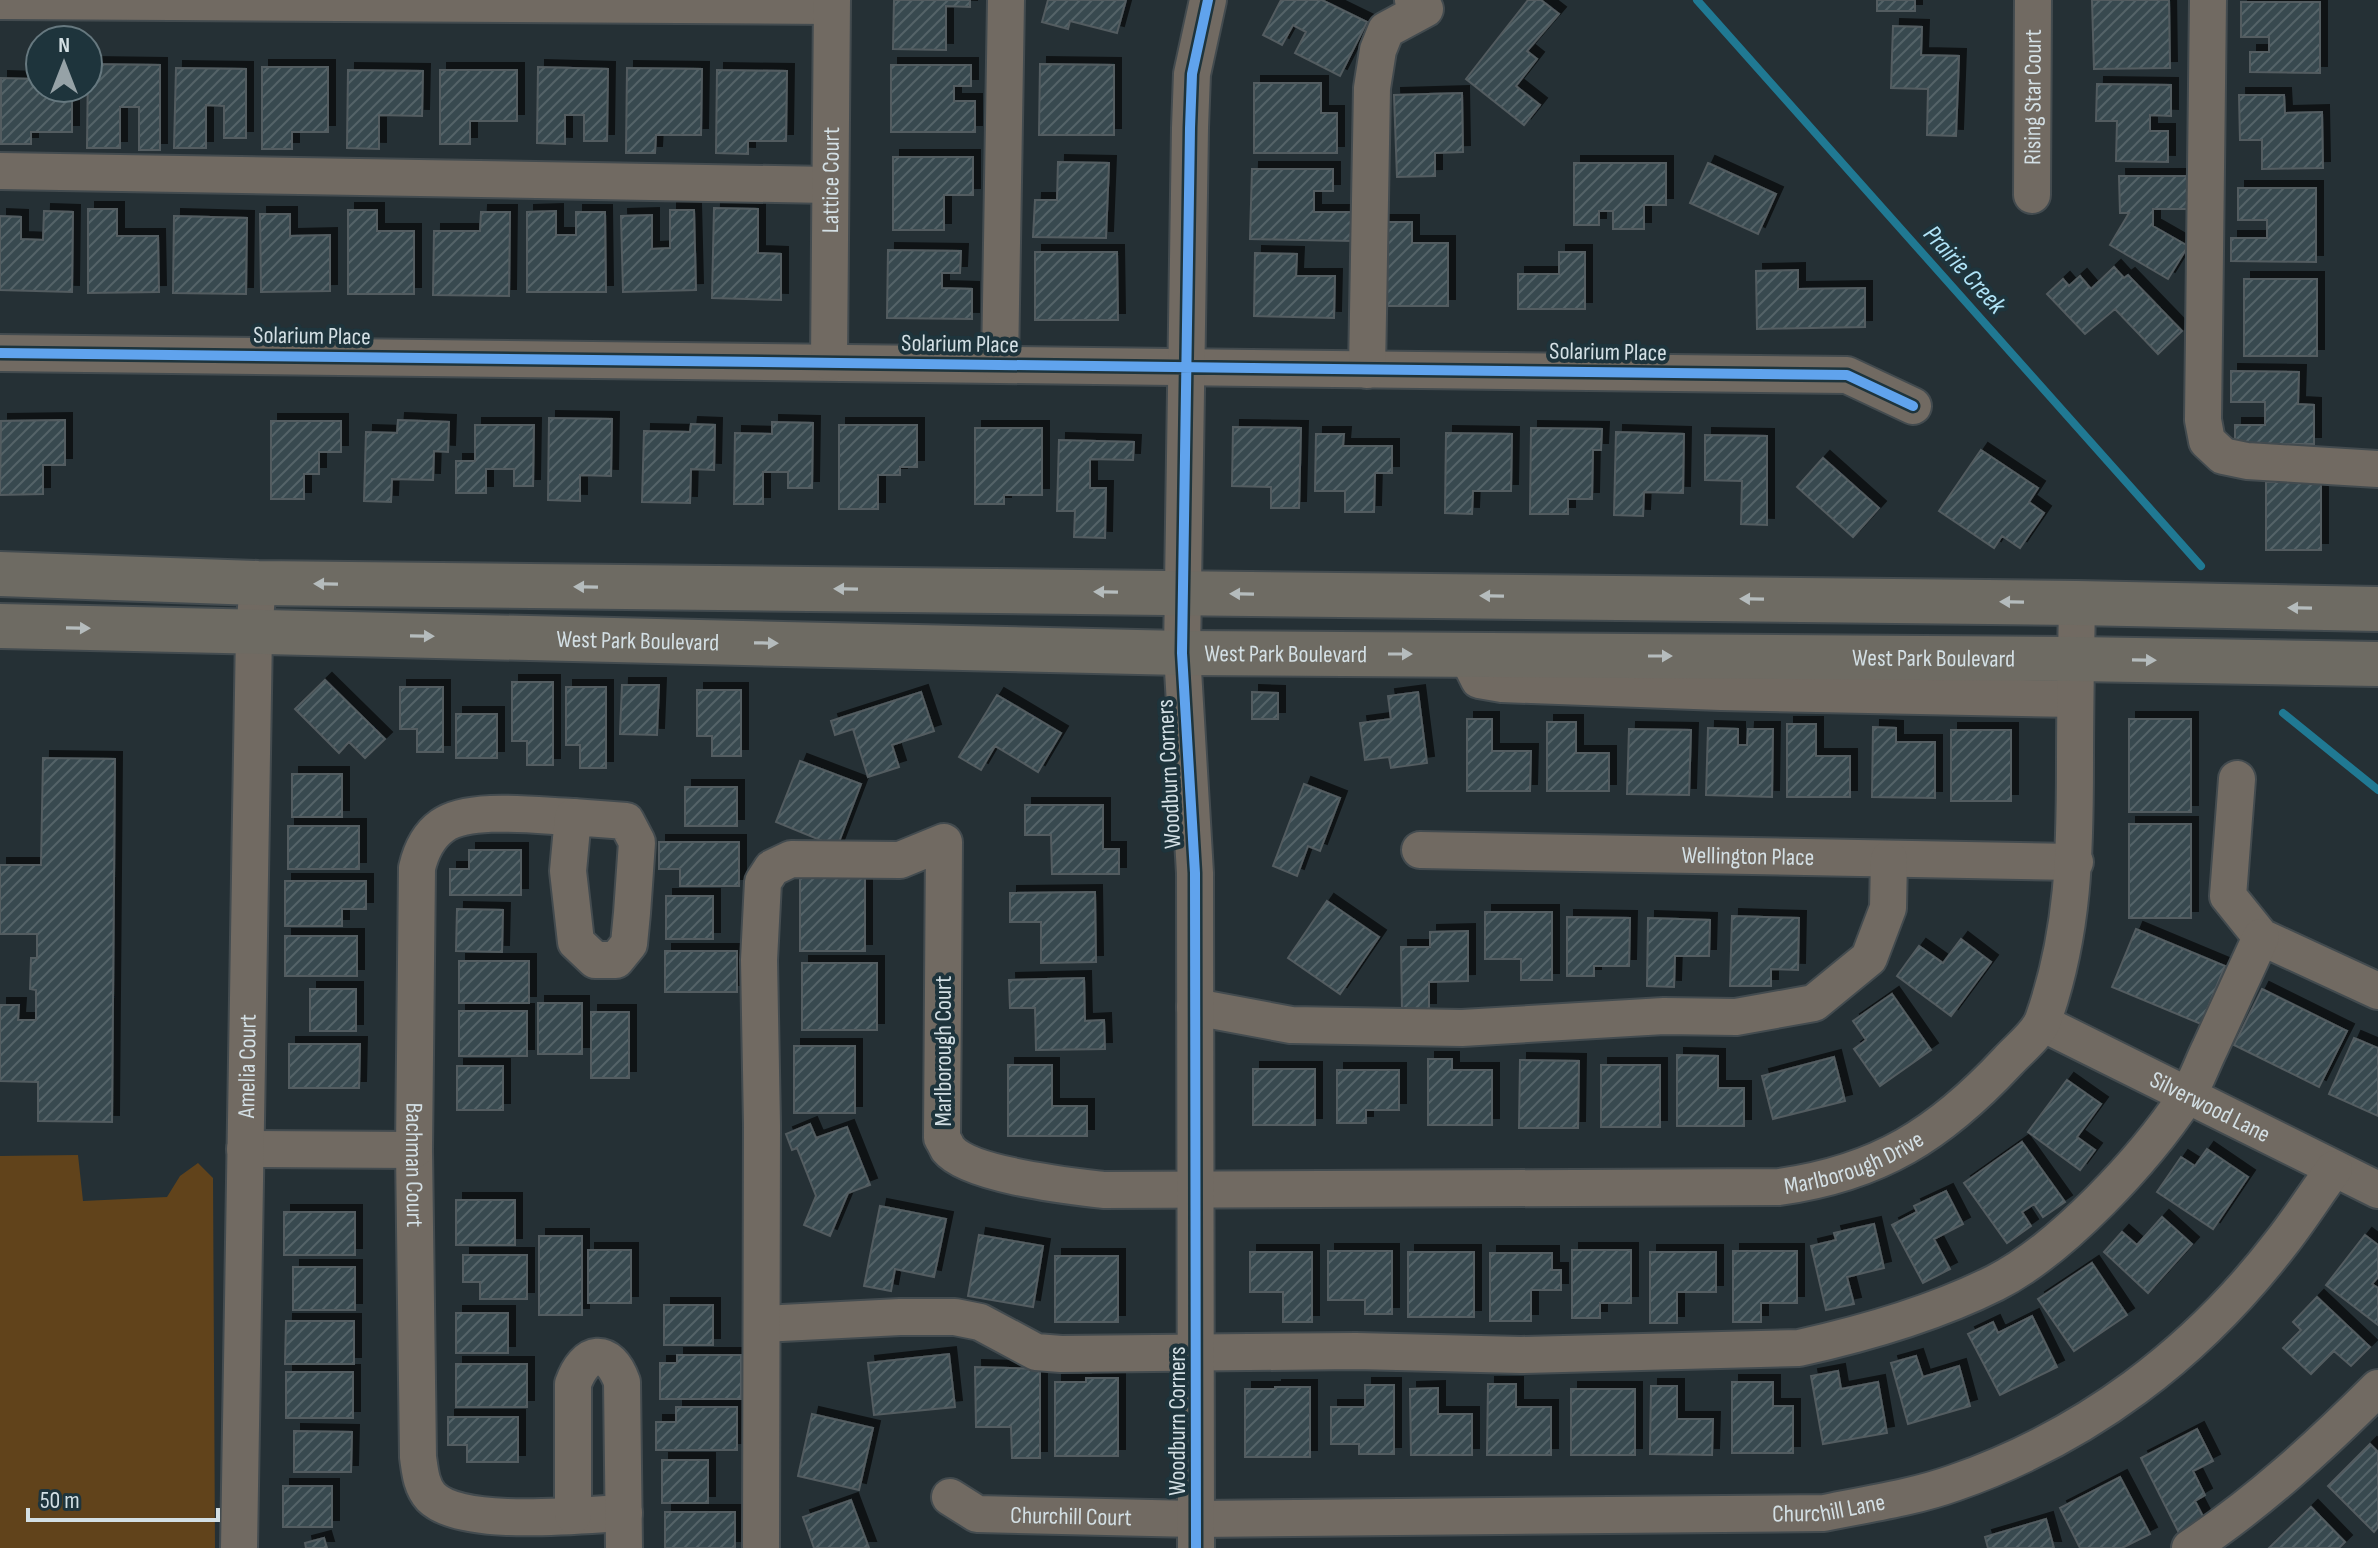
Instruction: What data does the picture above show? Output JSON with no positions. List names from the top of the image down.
{
  "streets": {
    "main road": ["West Park Boulevard"],
    "street": [
      "Rising Star Court",
      "Lattice Court",
      "Solarium Place",
      "Woodburn Corners",
      "Wellington Place",
      "Marlborough Court",
      "Amelia Court",
      "Silverwood Lane",
      "Marlborough Drive",
      "Bachman Court",
      "Churchill Lane",
      "Churchill Court"
    ]
  },
  "crossings": [
    ["Lattice Court", "Solarium Place"],
    ["Solarium Place", "Woodburn Corners"],
    ["West Park Boulevard", "Woodburn Corners"],
    ["West Park Boulevard", "Amelia Court"],
    ["West Park Boulevard", "Marlborough Drive"],
    ["Woodburn Corners", "Marlborough Court"],
    ["Woodburn Corners", "Marlborough Drive"],
    ["Woodburn Corners", "Churchill Lane"],
    ["Woodburn Corners", "Churchill Court"],
    ["Wellington Place", "Marlborough Drive"],
    ["Marlborough Court", "Marlborough Drive"],
    ["Silverwood Lane", "Marlborough Drive"],
    ["Silverwood Lane", "Churchill Lane"],
    ["Churchill Lane", "Churchill Court"]
  ],
  "water": ["Prairie Creek"],
  "scale_bar": "50 m",
  "north": "top"
}
